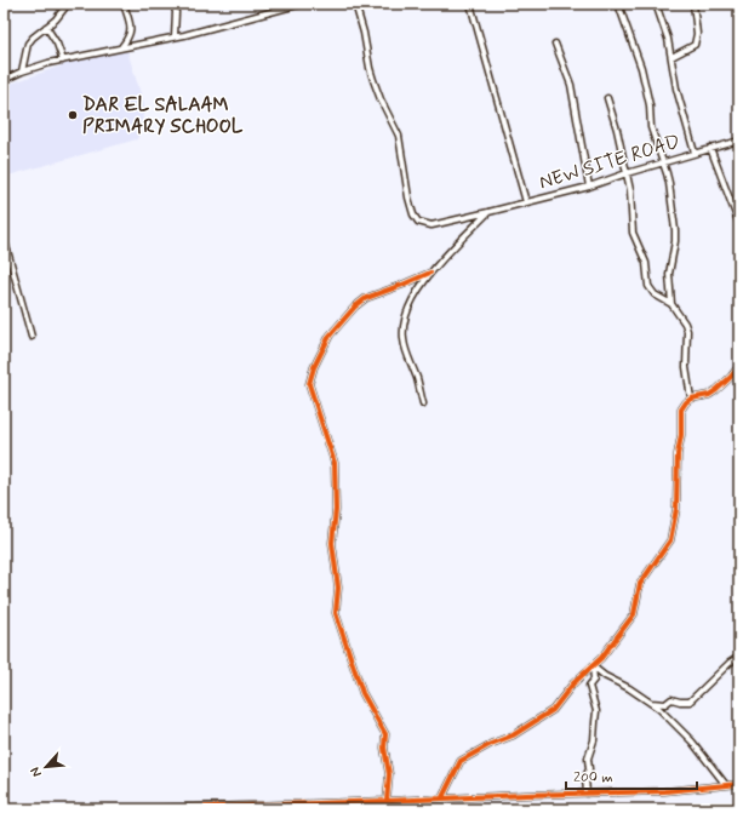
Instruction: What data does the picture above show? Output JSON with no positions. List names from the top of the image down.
{
  "streets": {
    "street": ["NEW SITE ROAD"]
  },
  "places": ["DAR EL SALAAM PRIMARY SCHOOL"],
  "scale_bar": "200 m",
  "north": "bottom left"
}
